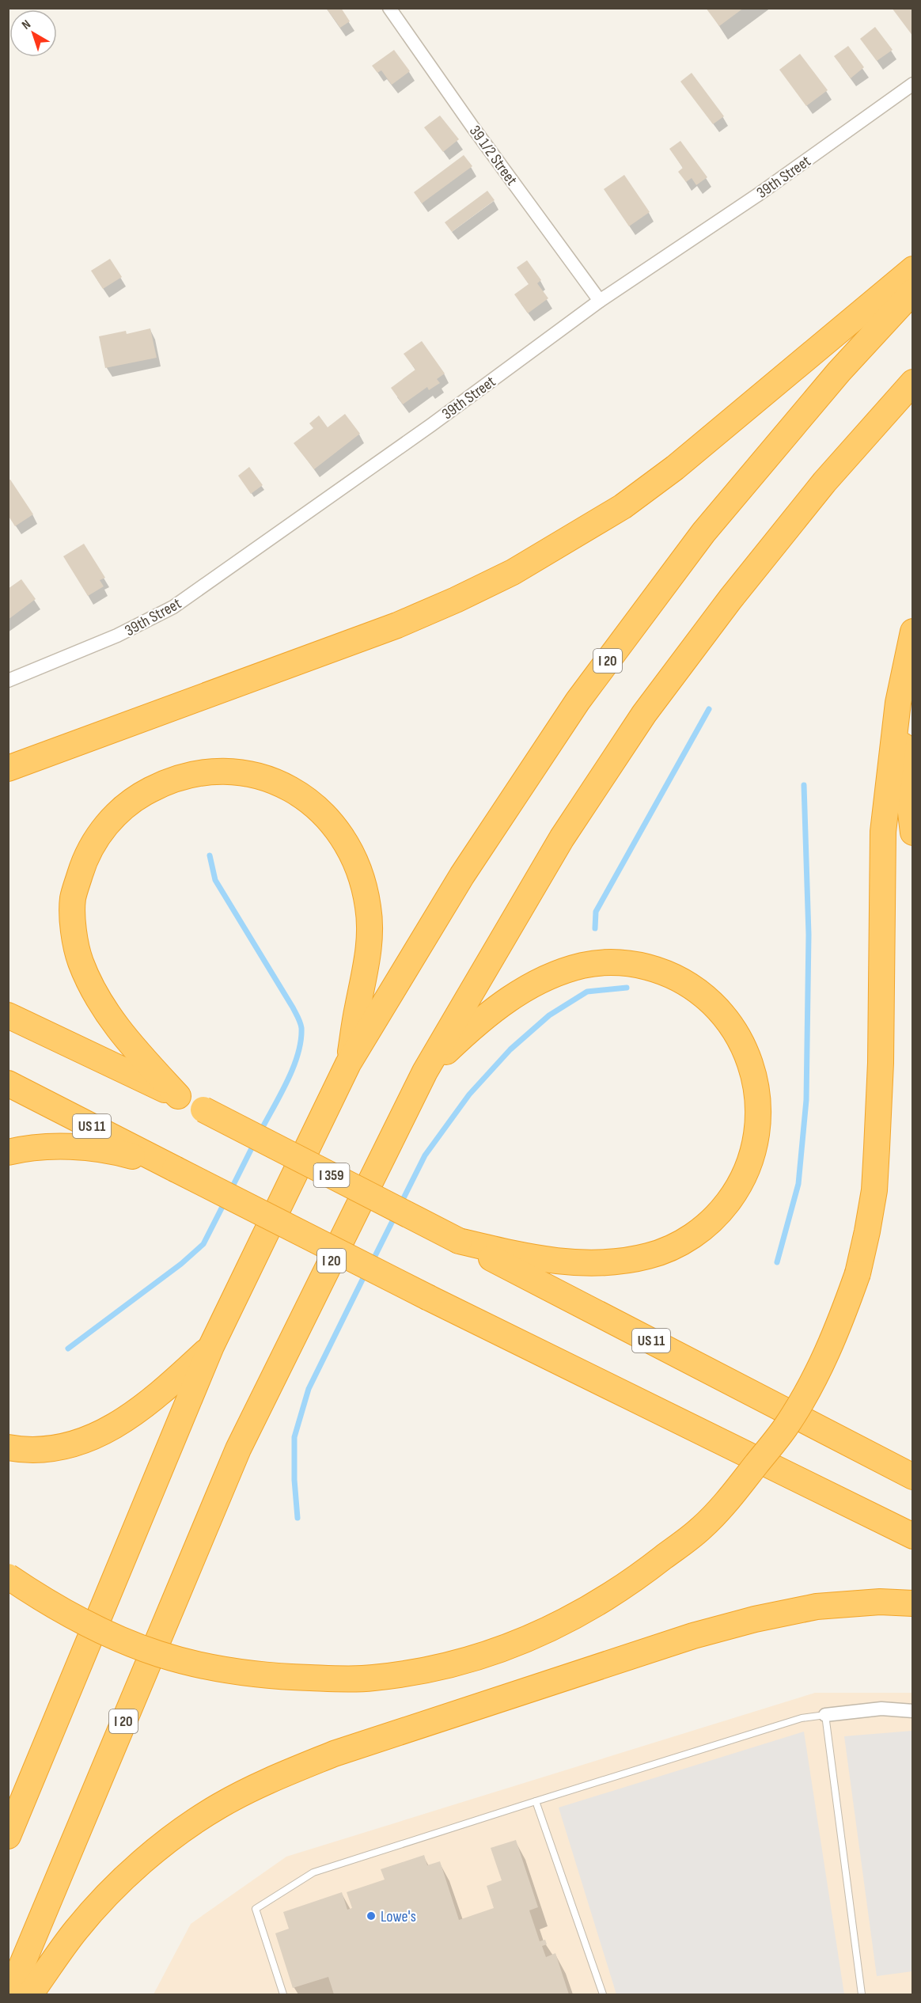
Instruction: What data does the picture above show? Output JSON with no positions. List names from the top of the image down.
{
  "streets": {
    "highway": ["I 20", "US 11", "I 359"],
    "street": ["39 1/2 Street", "39th Street"]
  },
  "crossings": [
    ["39 1/2 Street", "39th Street"],
    ["US 11", "I 359"]
  ],
  "places": ["Lowe's"],
  "north": "top left"
}
